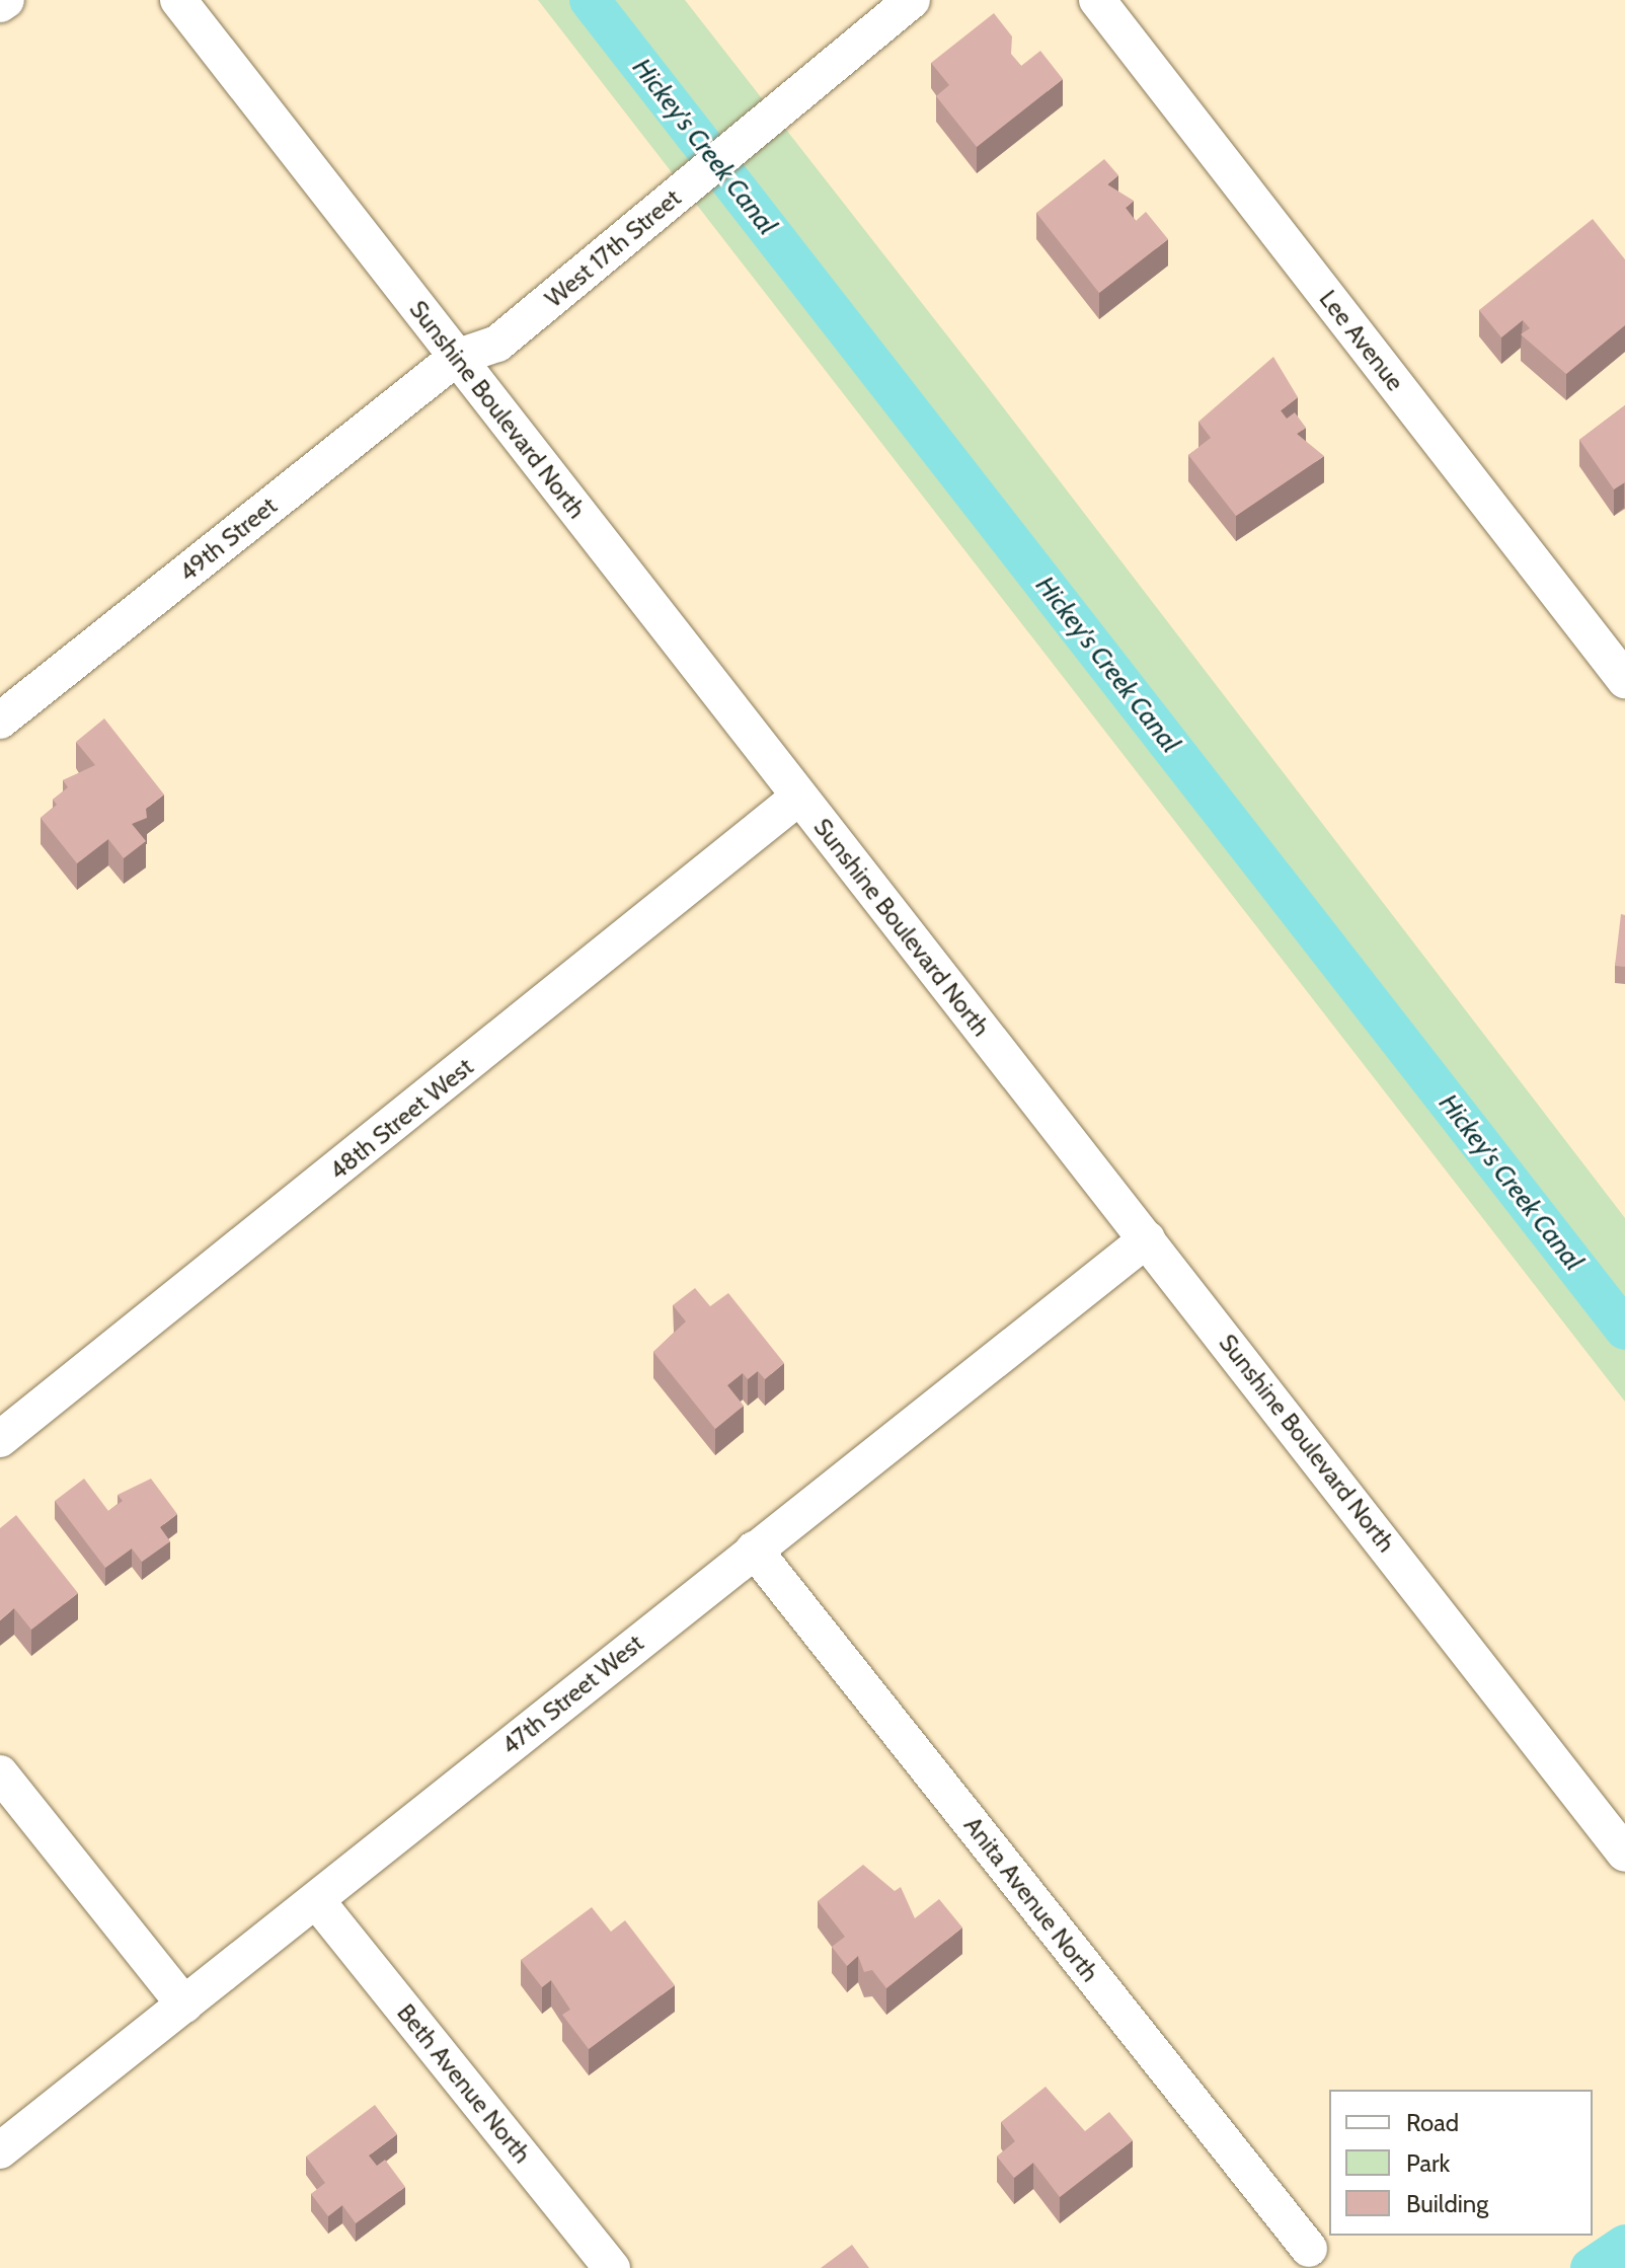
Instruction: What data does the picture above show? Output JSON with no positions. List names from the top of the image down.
{
  "streets": {
    "street": [
      "West 17th Street",
      "Lee Avenue",
      "Sunshine Boulevard North",
      "49th Street",
      "48th Street West",
      "47th Street West",
      "Anita Avenue North",
      "Beth Avenue North"
    ]
  },
  "crossings": [
    ["West 17th Street", "Sunshine Boulevard North"],
    ["West 17th Street", "49th Street"],
    ["Sunshine Boulevard North", "49th Street"],
    ["Sunshine Boulevard North", "48th Street West"],
    ["Sunshine Boulevard North", "47th Street West"],
    ["47th Street West", "Anita Avenue North"],
    ["47th Street West", "Beth Avenue North"]
  ],
  "water": ["Hickey's Creek Canal"],
  "legend": ["Road", "Park", "Building"]
}
